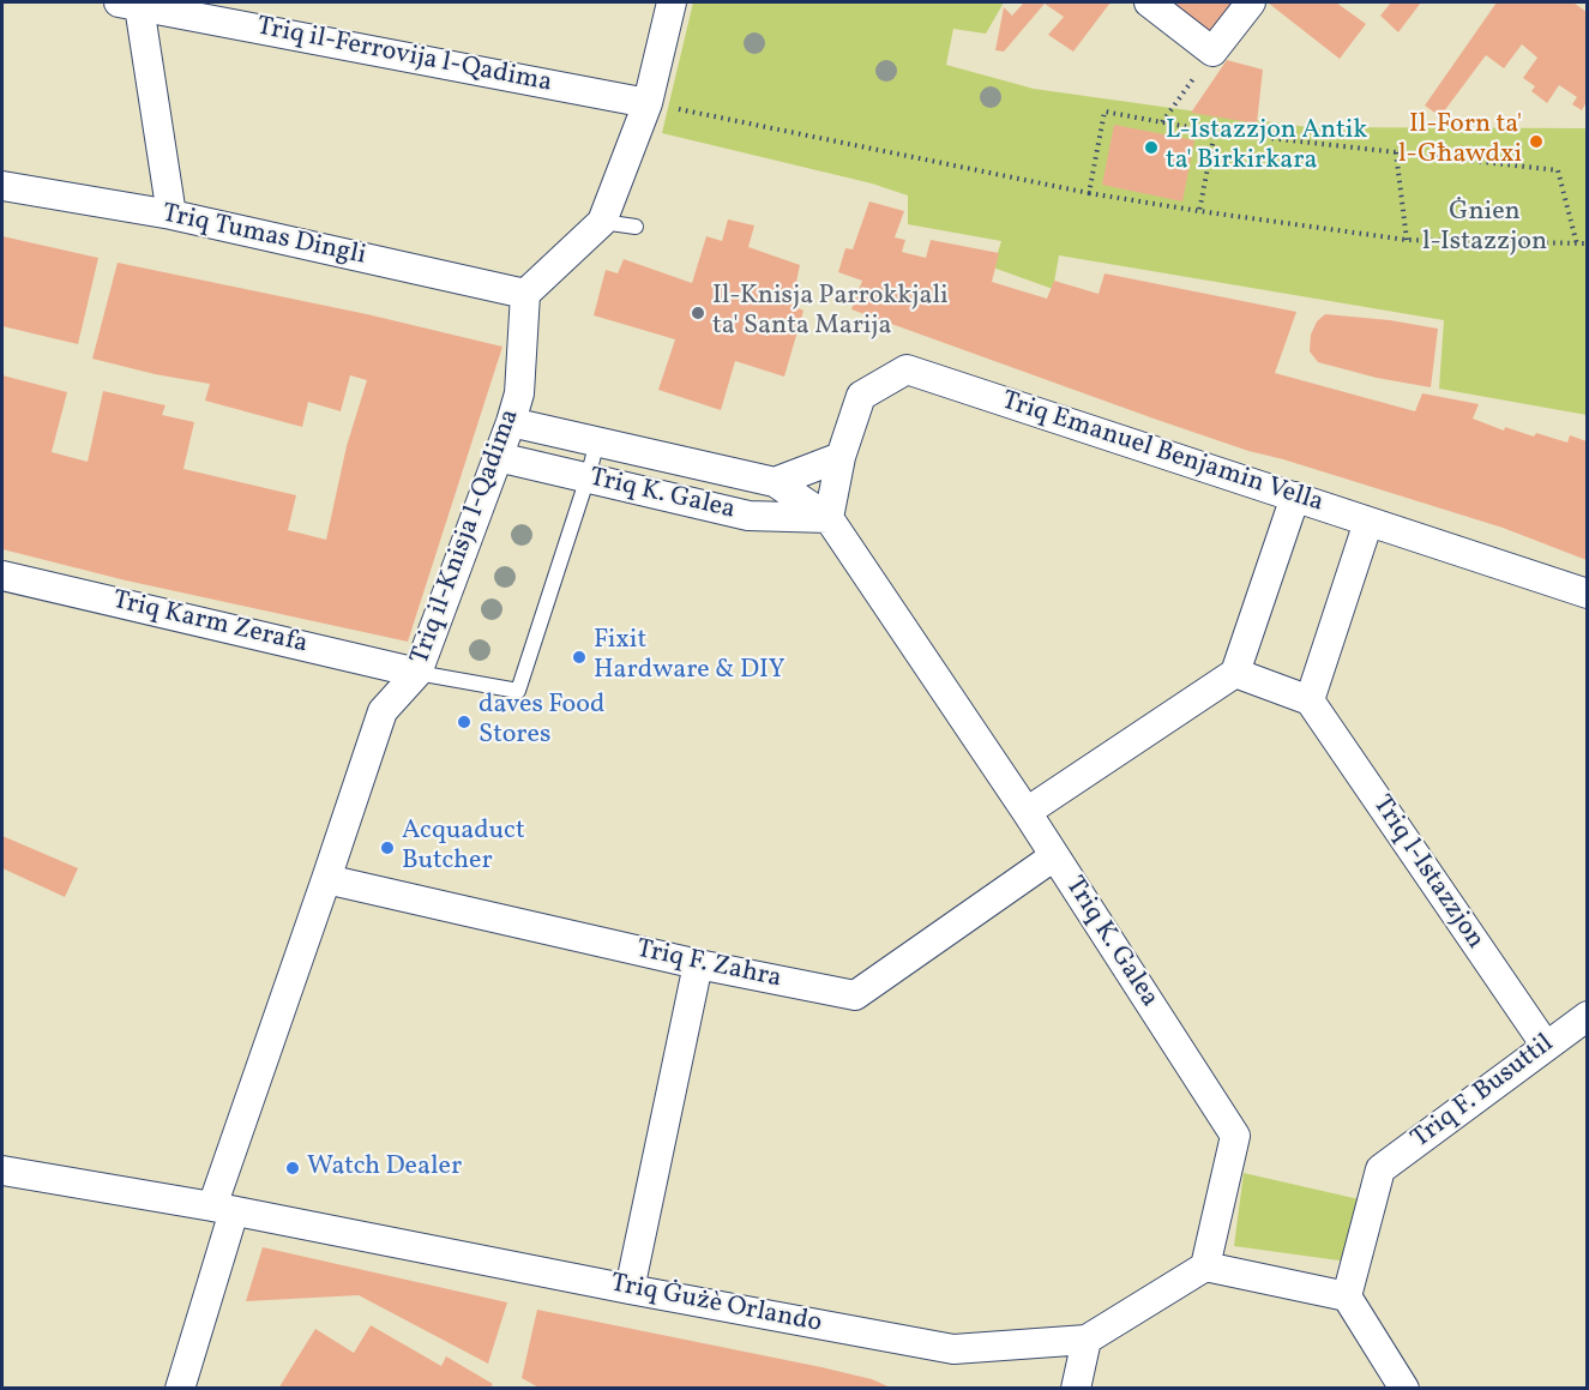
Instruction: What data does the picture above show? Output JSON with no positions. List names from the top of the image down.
{
  "streets": {
    "street": [
      "Triq il-Ferrovija l-Qadima",
      "Triq Tumas Dingli",
      "Triq Emanuel Benjamin Vella",
      "Triq K. Galea",
      "Triq il-Knisja l-Qadima",
      "Triq Karm Zerafa",
      "Triq l-Istazzjon",
      "Triq F. Zahra",
      "Triq F. Busuttil",
      "Triq Ġużè Orlando"
    ]
  },
  "crossings": [
    ["Triq Tumas Dingli", "Triq il-Knisja l-Qadima"],
    ["Triq Emanuel Benjamin Vella", "Triq K. Galea"],
    ["Triq K. Galea", "Triq il-Knisja l-Qadima"],
    ["Triq K. Galea", "Triq F. Zahra"],
    ["Triq K. Galea", "Triq Ġużè Orlando"],
    ["Triq il-Knisja l-Qadima", "Triq Karm Zerafa"],
    ["Triq il-Knisja l-Qadima", "Triq F. Zahra"],
    ["Triq il-Knisja l-Qadima", "Triq Ġużè Orlando"],
    ["Triq l-Istazzjon", "Triq F. Busuttil"]
  ],
  "parks": ["Ġnien l-Istazzjon"],
  "places": [
    "Il-Forn ta' l-Għawdxi",
    "L-Istazzjon Antik ta' Birkirkara",
    "Il-Knisja Parrokkjali ta' Santa Marija",
    "Fixit Hardware & DIY",
    "daves Food Stores",
    "Acquaduct Butcher",
    "Watch Dealer"
  ]
}
